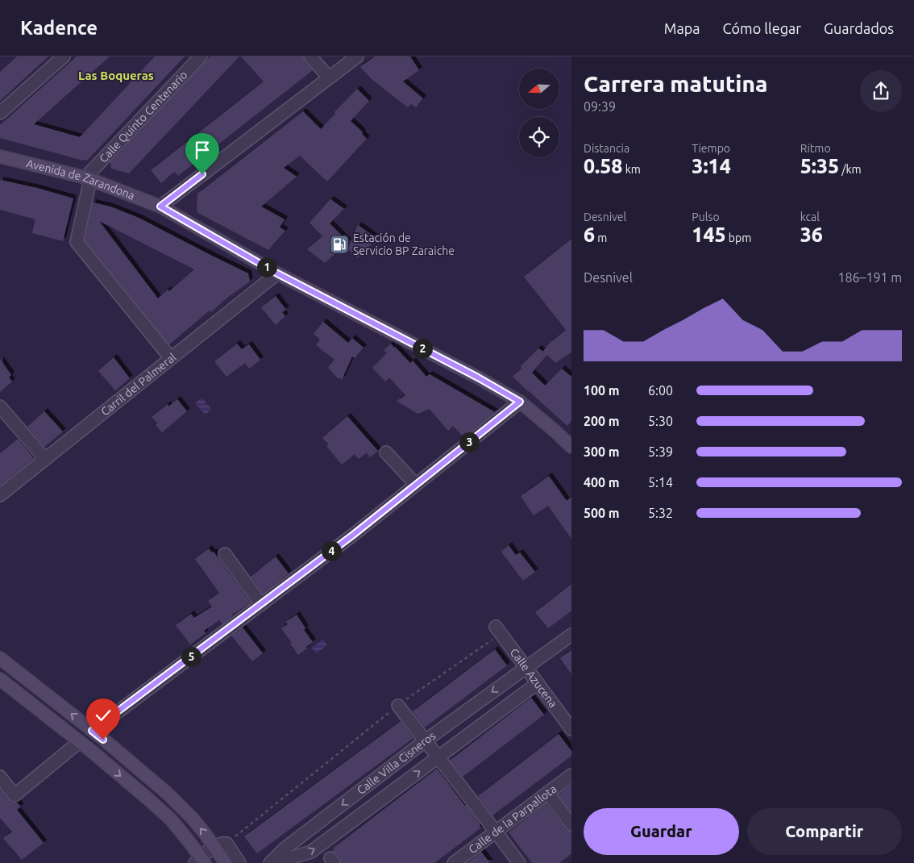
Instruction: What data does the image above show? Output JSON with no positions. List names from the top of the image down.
{
  "streets": {
    "street": [
      "Calle Quinto Centenario",
      "Avenida de Zarandona",
      "Carril del Palmeral",
      "Calle Azucena",
      "Calle Villa Cisneros",
      "Calle de la Parpallota"
    ]
  },
  "crossings": [
    ["Calle Quinto Centenario", "Avenida de Zarandona"],
    ["Avenida de Zarandona", "Carril del Palmeral"],
    ["Calle Azucena", "Calle Villa Cisneros"]
  ],
  "districts": ["Las Boqueras"],
  "places": {
    "fuel station": ["Estación de Servicio BP Zaraiche"]
  },
  "north": "left",
  "page": {
    "header": "Kadence",
    "nav": ["Mapa", "Cómo llegar", "Guardados"],
    "heading": ["Carrera matutina", "09:39"],
    "stats": [
      ["Distancia", "0.58 km"],
      ["Tiempo", "3:14"],
      ["Ritmo", "5:35 /km"],
      ["Desnivel", "6 m"],
      ["Pulso", "145 bpm"],
      ["kcal", "36"]
    ],
    "pins": [
      "1",
      "2",
      "3",
      "4",
      "5"
    ],
    "chart": ["Desnivel", "186–191 m"],
    "list": [
      {
        "name": "100 m",
        "note": "6:00"
      },
      {
        "name": "200 m",
        "note": "5:30"
      },
      {
        "name": "300 m",
        "note": "5:39"
      },
      {
        "name": "400 m",
        "note": "5:14"
      },
      {
        "name": "500 m",
        "note": "5:32"
      }
    ],
    "buttons": ["Guardar", "Compartir"]
  }
}
